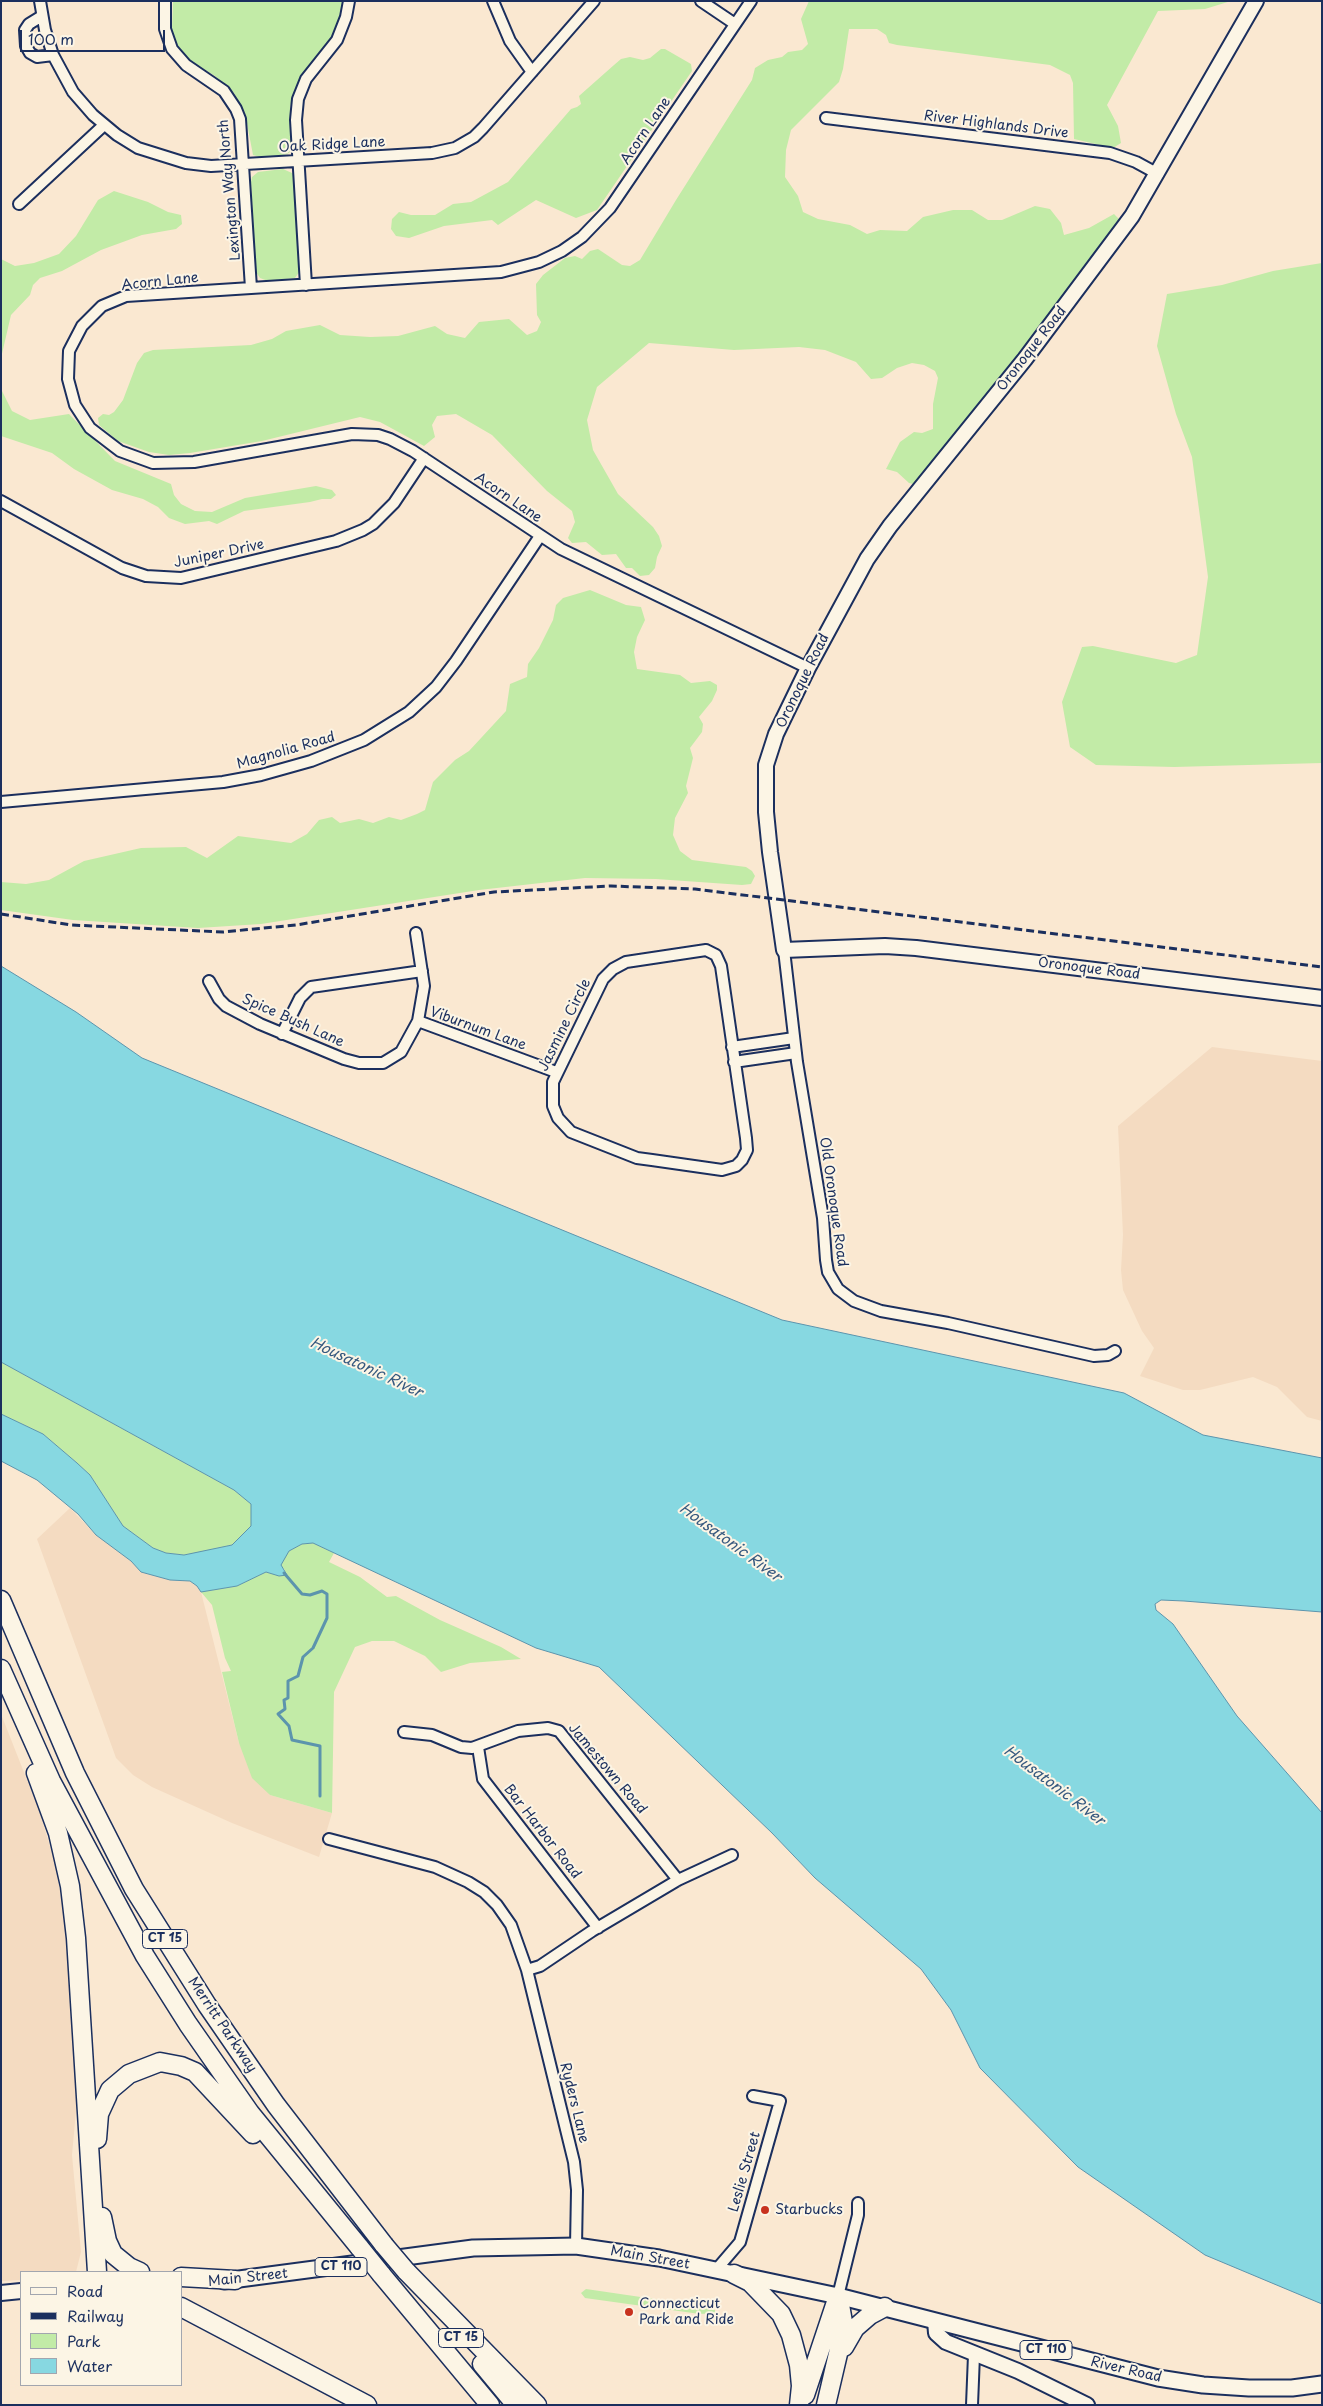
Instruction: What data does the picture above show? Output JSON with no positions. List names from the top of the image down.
{
  "streets": {
    "highway": ["CT 15", "Merritt Parkway"],
    "main road": ["Main Street", "CT 110", "River Road"],
    "street": [
      "River Highlands Drive",
      "Acorn Lane",
      "Oak Ridge Lane",
      "Lexington Way North",
      "Oronoque Road",
      "Juniper Drive",
      "Magnolia Road",
      "Spice Bush Lane",
      "Jasmine Circle",
      "Viburnum Lane",
      "Old Oronoque Road",
      "Jamestown Road",
      "Bar Harbor Road",
      "Ryders Lane",
      "Leslie Street"
    ]
  },
  "crossings": [
    ["River Highlands Drive", "Oronoque Road"],
    ["Acorn Lane", "Lexington Way North"],
    ["Acorn Lane", "Oronoque Road"],
    ["Acorn Lane", "Juniper Drive"],
    ["Acorn Lane", "Magnolia Road"],
    ["Oak Ridge Lane", "Lexington Way North"],
    ["Oronoque Road", "Old Oronoque Road"],
    ["Spice Bush Lane", "Viburnum Lane"],
    ["Jasmine Circle", "Viburnum Lane"],
    ["Jamestown Road", "Bar Harbor Road"],
    ["Ryders Lane", "Main Street"],
    ["Leslie Street", "Main Street"],
    ["Main Street", "River Road"]
  ],
  "water": ["Housatonic River"],
  "places": ["Starbucks", "Connecticut Park and Ride"],
  "legend": [
    "Road",
    "Railway",
    "Park",
    "Water"
  ],
  "scale_bar": "100 m"
}
